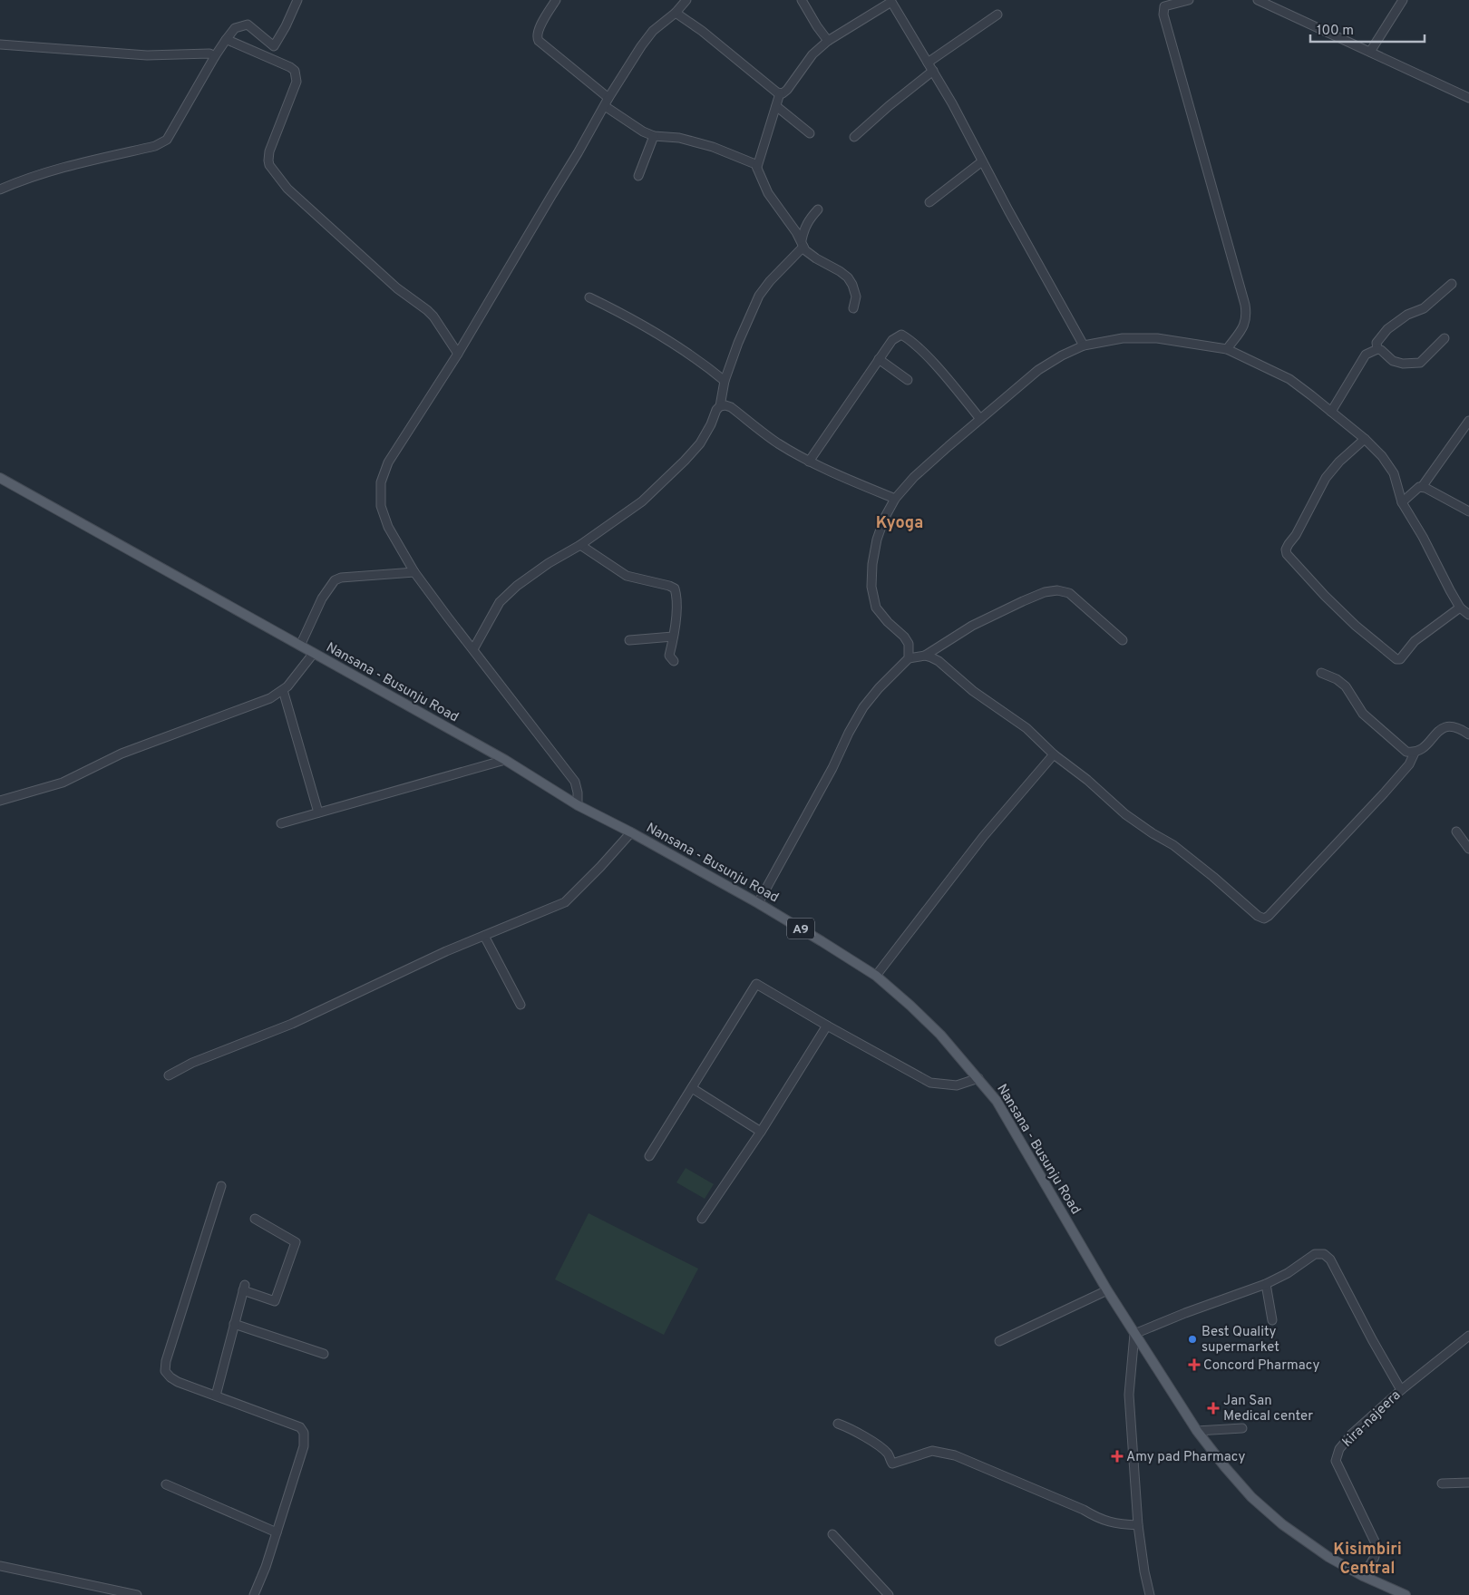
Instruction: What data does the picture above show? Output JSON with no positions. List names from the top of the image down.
{
  "streets": {
    "main road": ["Nansana - Busunju Road", "A9"],
    "street": ["kira-najeera"]
  },
  "crossings": [
    ["Nansana - Busunju Road", "kira-najeera"]
  ],
  "districts": ["Kyoga", "Kisimbiri Central"],
  "places": {
    "other": ["Best Quality supermarket"],
    "health": ["Concord Pharmacy", "Jan San Medical center", "Amy pad Pharmacy"]
  },
  "scale_bar": "100 m"
}
